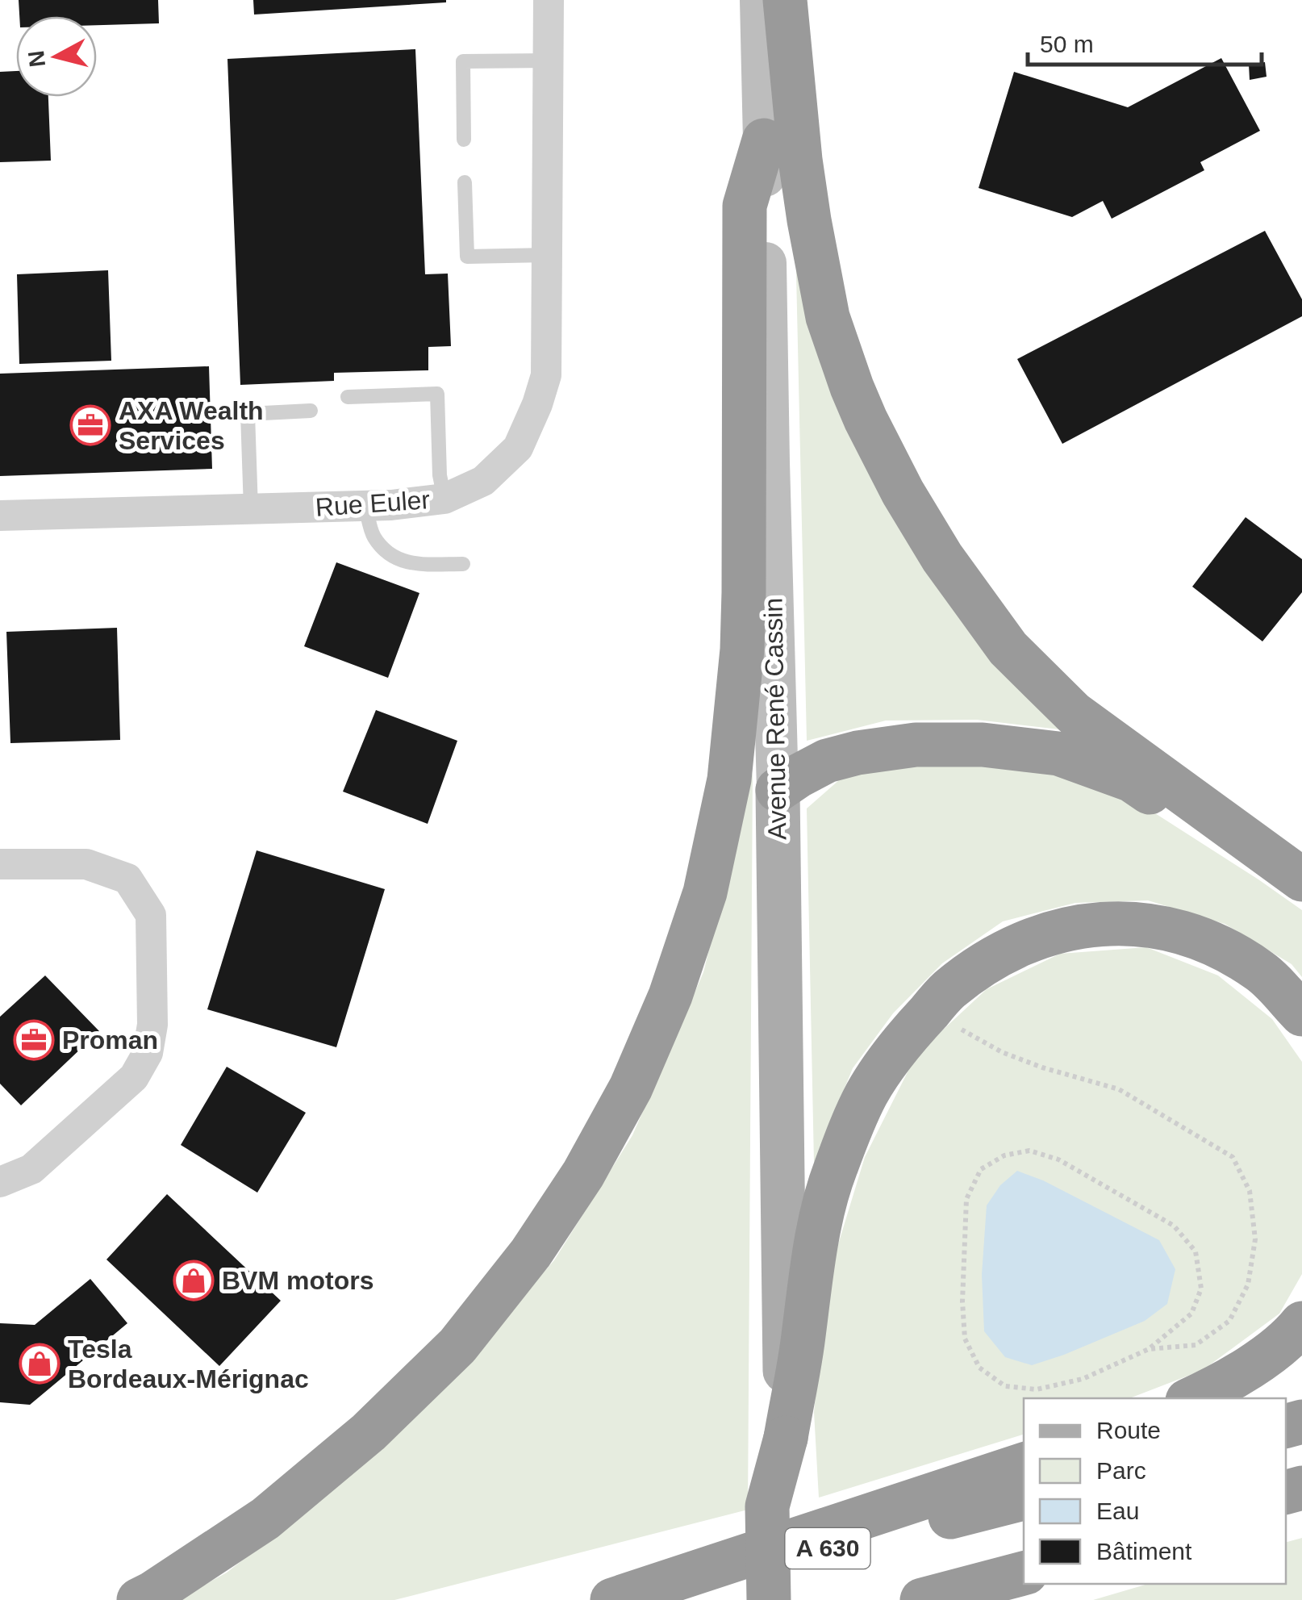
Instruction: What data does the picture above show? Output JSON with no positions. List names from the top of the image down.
{
  "streets": {
    "highway": ["A 630"],
    "main road": ["Avenue René Cassin"],
    "street": ["Rue Euler"]
  },
  "places": {
    "office": ["AXA Wealth Services", "Proman"],
    "shop": ["BVM motors", "Tesla Bordeaux-Mérignac"]
  },
  "legend": [
    "Route",
    "Parc",
    "Eau",
    "Bâtiment"
  ],
  "scale_bar": "50 m",
  "north": "left"
}
